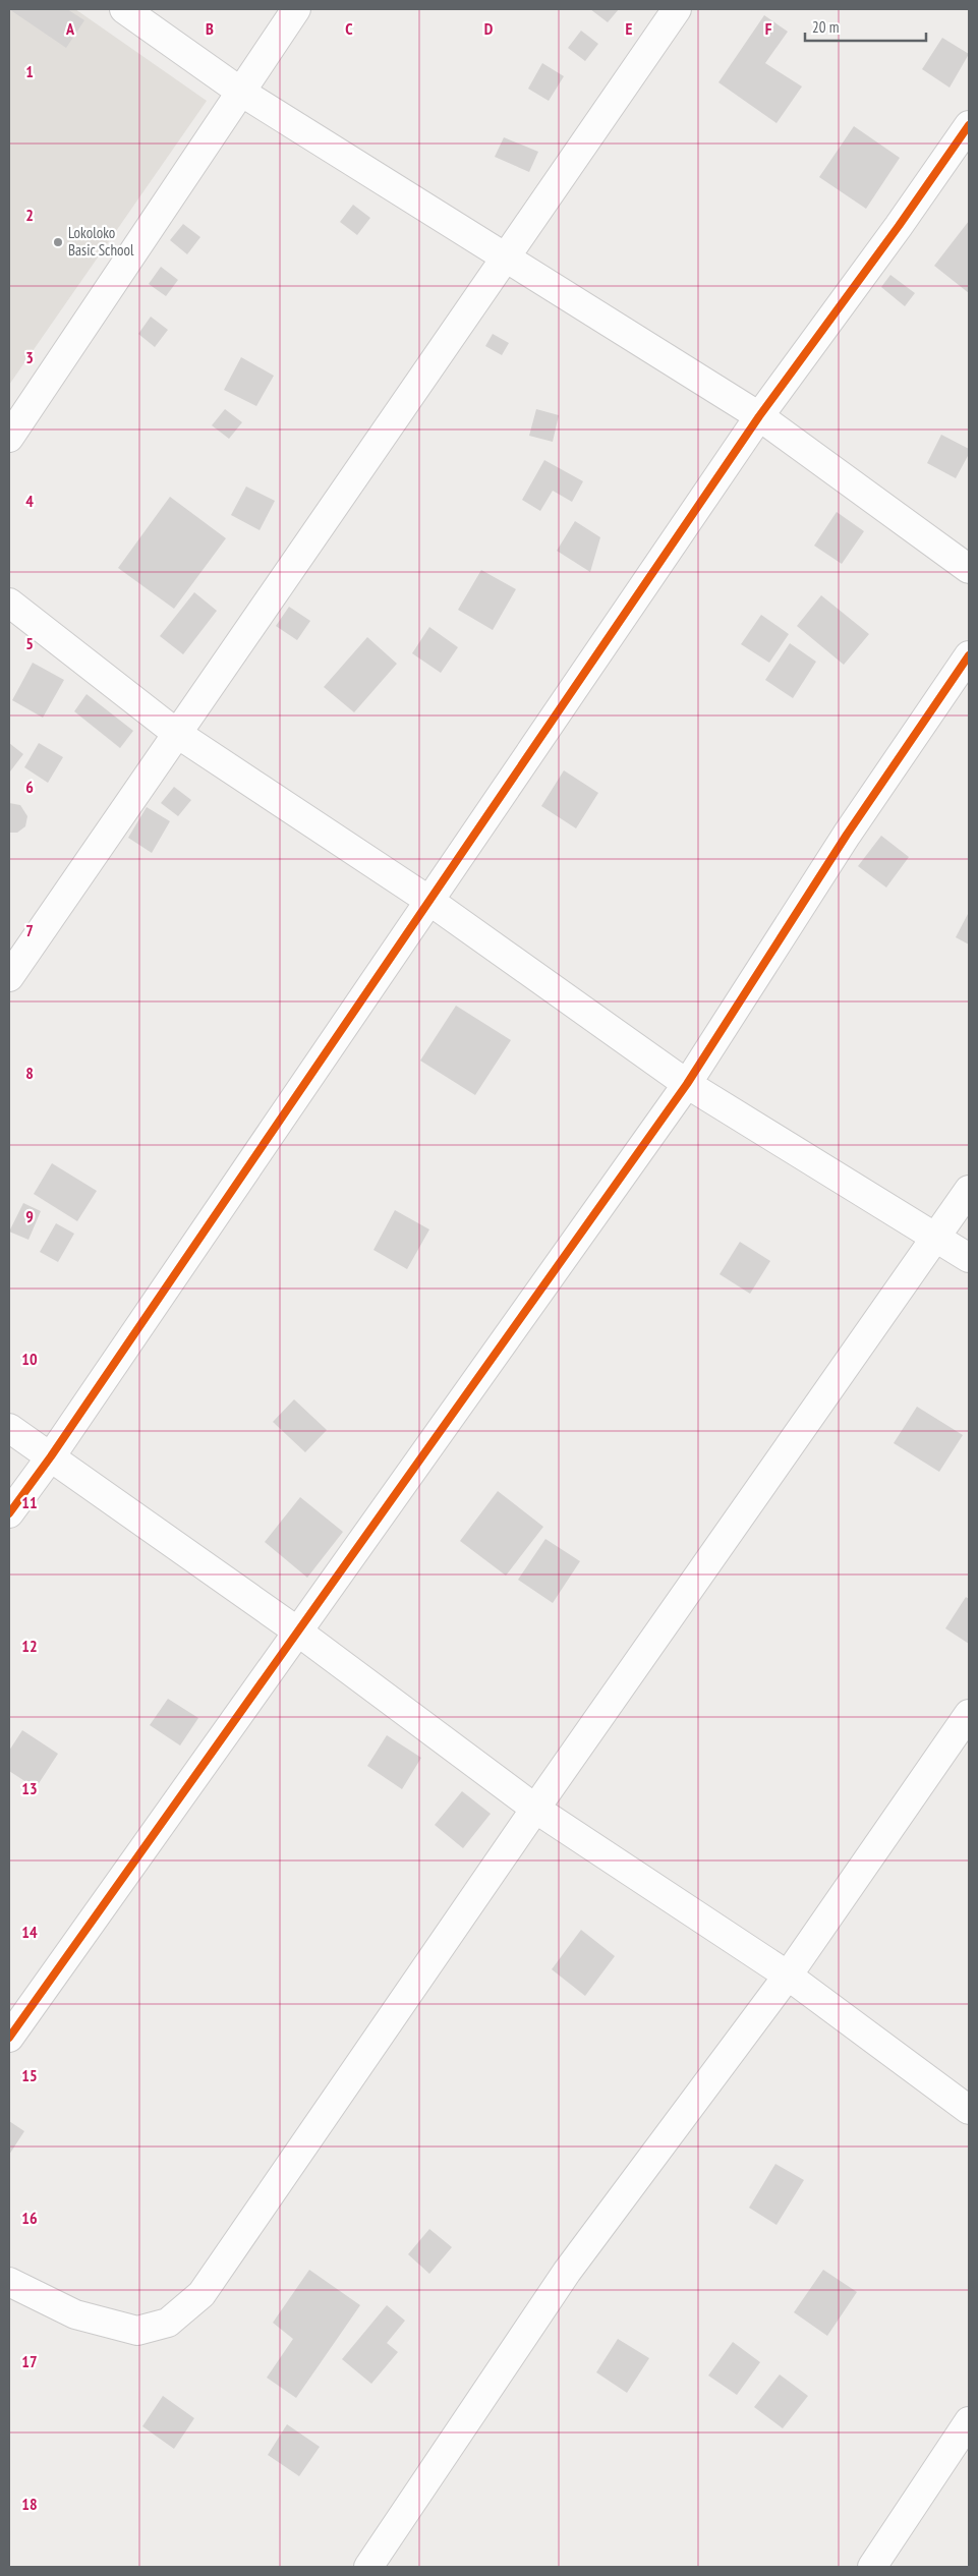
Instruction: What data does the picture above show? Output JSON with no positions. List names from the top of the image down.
{
  "places": ["Lokoloko Basic School"],
  "scale_bar": "20 m",
  "grid": {
    "columns": [
      "A",
      "B",
      "C",
      "D",
      "E",
      "F"
    ],
    "rows": [
      "1",
      "2",
      "3",
      "4",
      "5",
      "6",
      "7",
      "8",
      "9",
      "10",
      "11",
      "12",
      "13",
      "14",
      "15",
      "16",
      "17",
      "18"
    ]
  }
}
